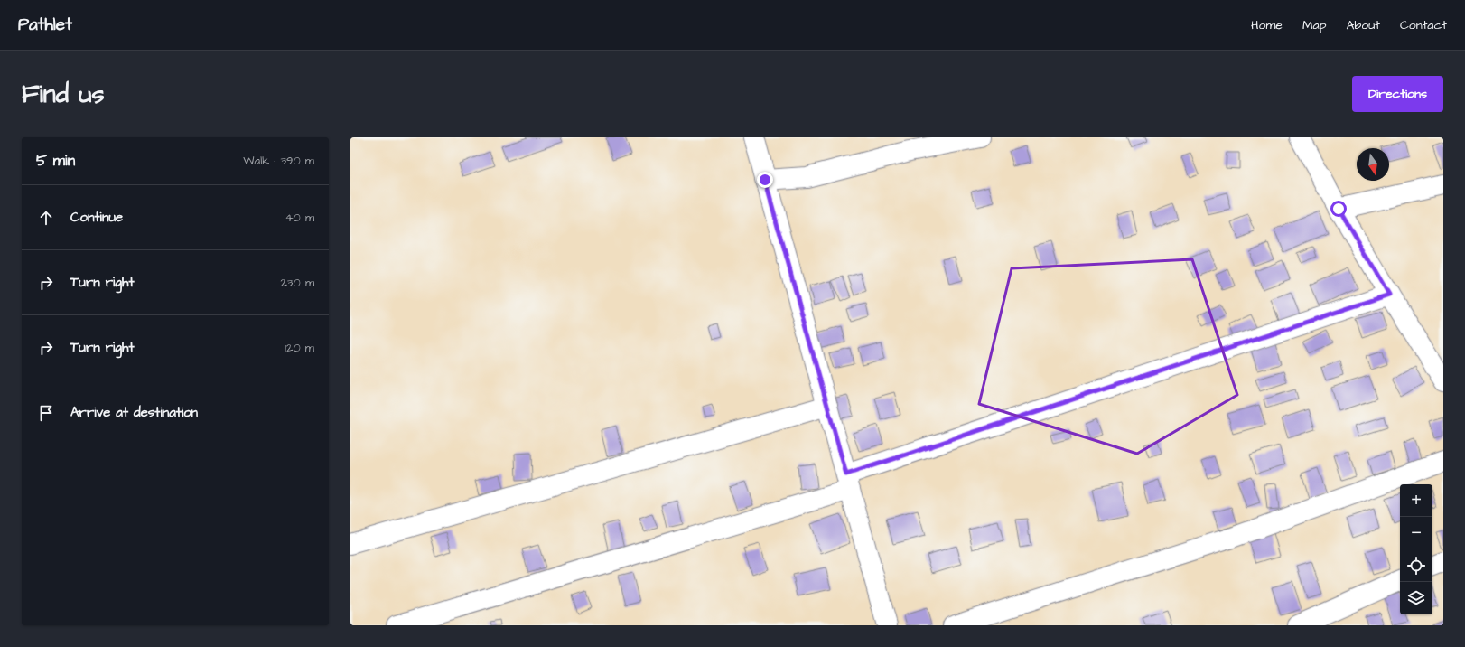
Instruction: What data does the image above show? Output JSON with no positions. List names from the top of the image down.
{
  "north": "bottom",
  "page": {
    "header": "Pathlet",
    "nav": [
      "Home",
      "Map",
      "About",
      "Contact"
    ],
    "buttons": "Directions",
    "title": "Find us",
    "heading": ["5 min", "Walk · 390 m"],
    "list": [
      ["Continue", "40 m"],
      ["Turn right", "230 m"],
      ["Turn right", "120 m"],
      "Arrive at destination"
    ],
    "map_buttons": ["+", "−"]
  }
}
